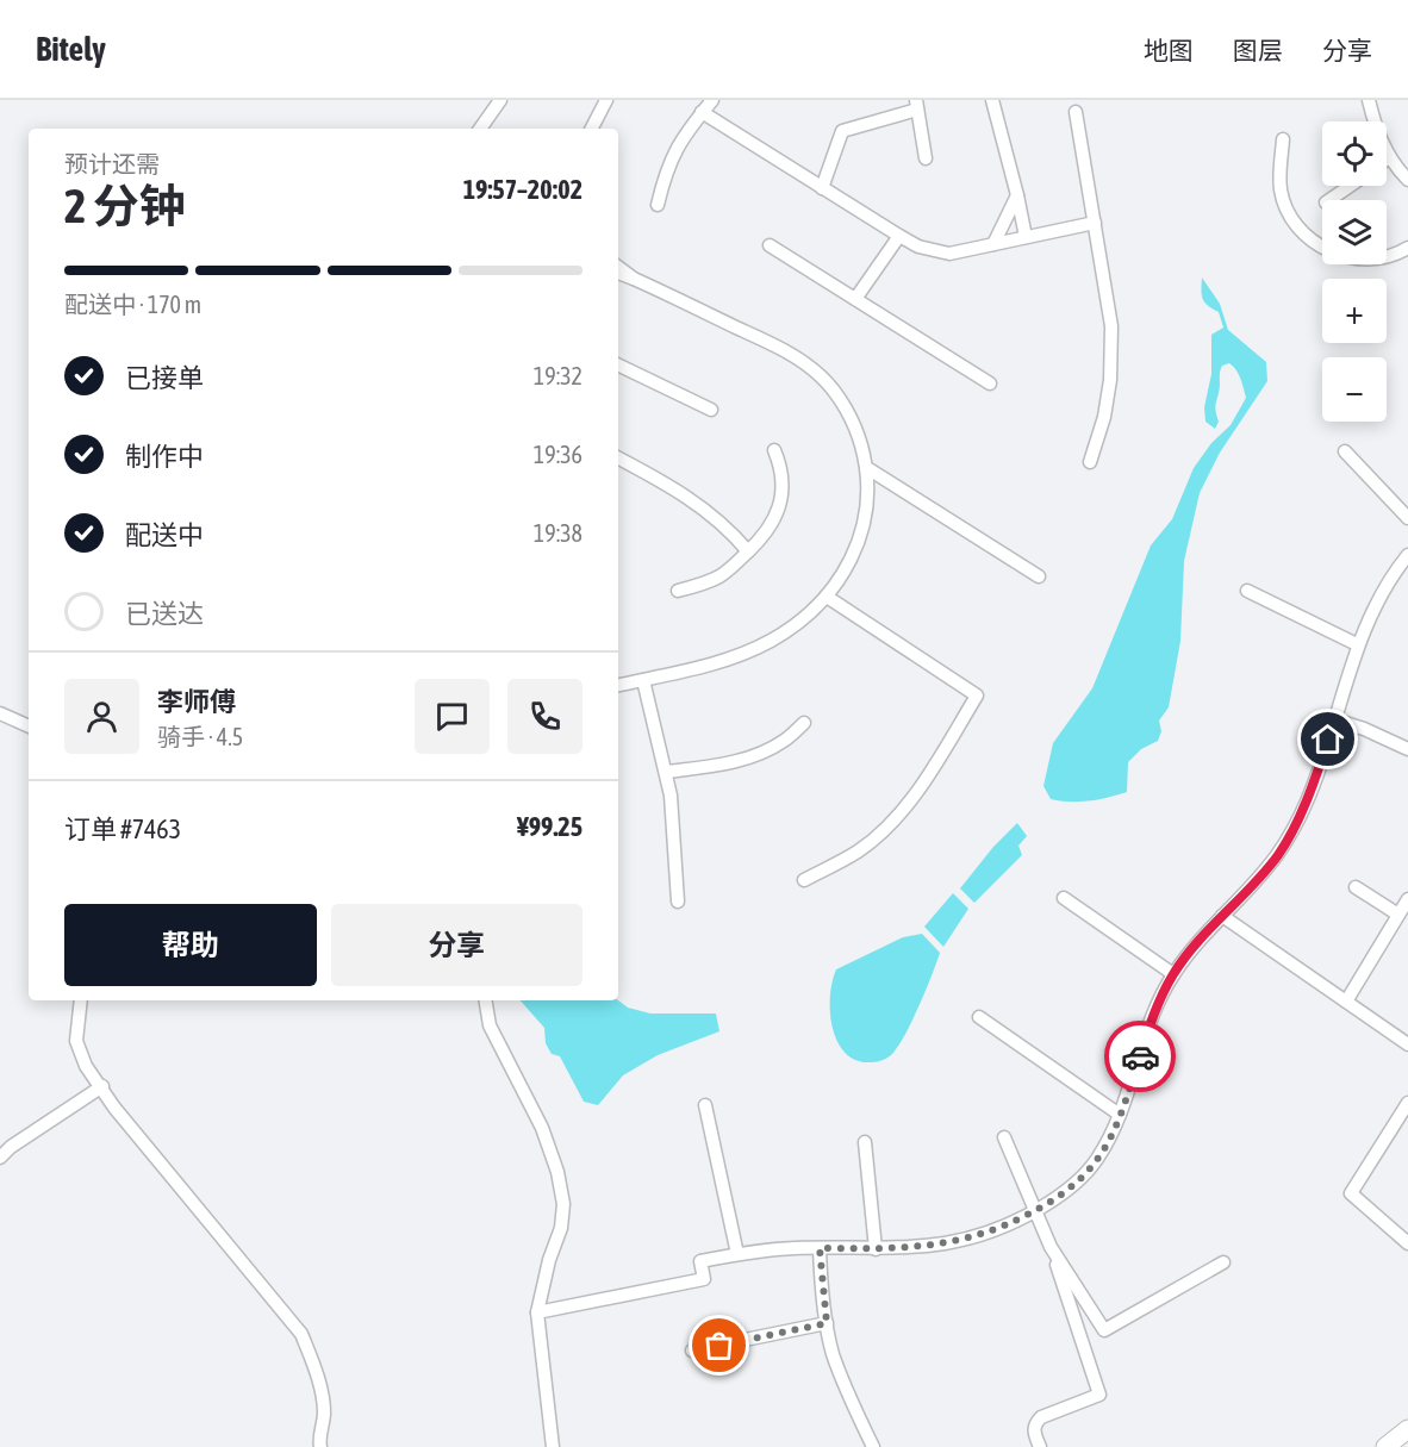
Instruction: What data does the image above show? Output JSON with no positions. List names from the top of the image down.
{
  "page": {
    "header": "Bitely",
    "nav": ["地图", "图层", "分享"],
    "map_buttons": ["+", "−"],
    "heading": ["2 分钟", "预计还需", "19:57–20:02"],
    "panel": [
      "李师傅",
      "骑手 · 4.5",
      "订单 #7463",
      "¥99.25"
    ],
    "bar": "配送中 · 170 m",
    "list": [
      ["已接单", "19:32"],
      ["制作中", "19:36"],
      ["配送中", "19:38"],
      "已送达"
    ],
    "buttons": ["帮助", "分享"]
  }
}
